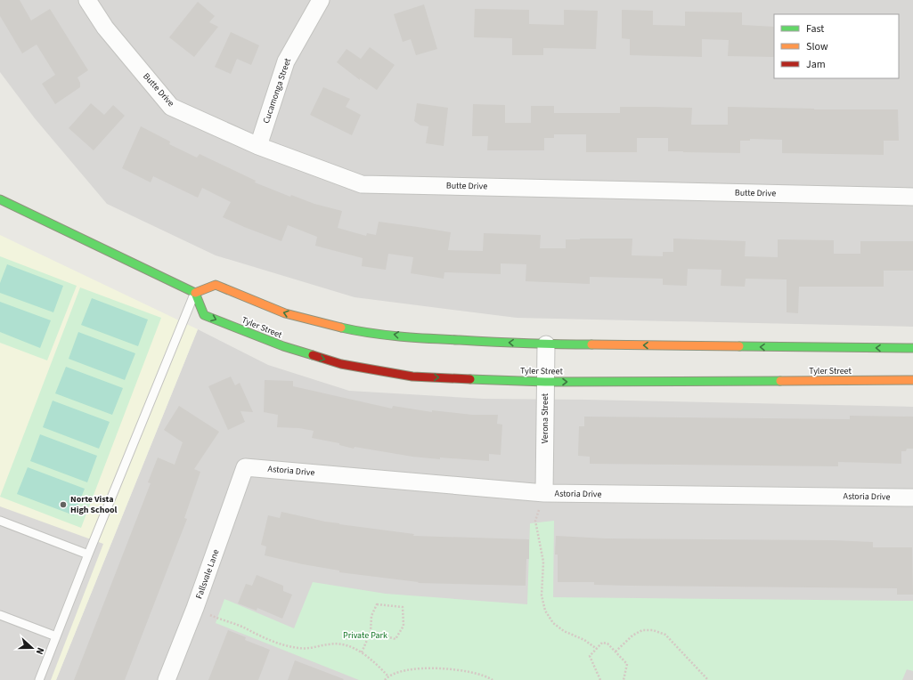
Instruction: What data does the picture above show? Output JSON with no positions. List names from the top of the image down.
{
  "streets": {
    "main road": ["Tyler Street"],
    "street": [
      "Butte Drive",
      "Cucamonga Street",
      "Verona Street",
      "Astoria Drive",
      "Fallsvale Lane"
    ]
  },
  "crossings": [
    ["Butte Drive", "Cucamonga Street"],
    ["Tyler Street", "Verona Street"],
    ["Verona Street", "Astoria Drive"],
    ["Astoria Drive", "Fallsvale Lane"]
  ],
  "parks": ["Private Park"],
  "places": ["Norte Vista High School"],
  "legend": ["Fast", "Slow", "Jam"],
  "north": "right"
}
